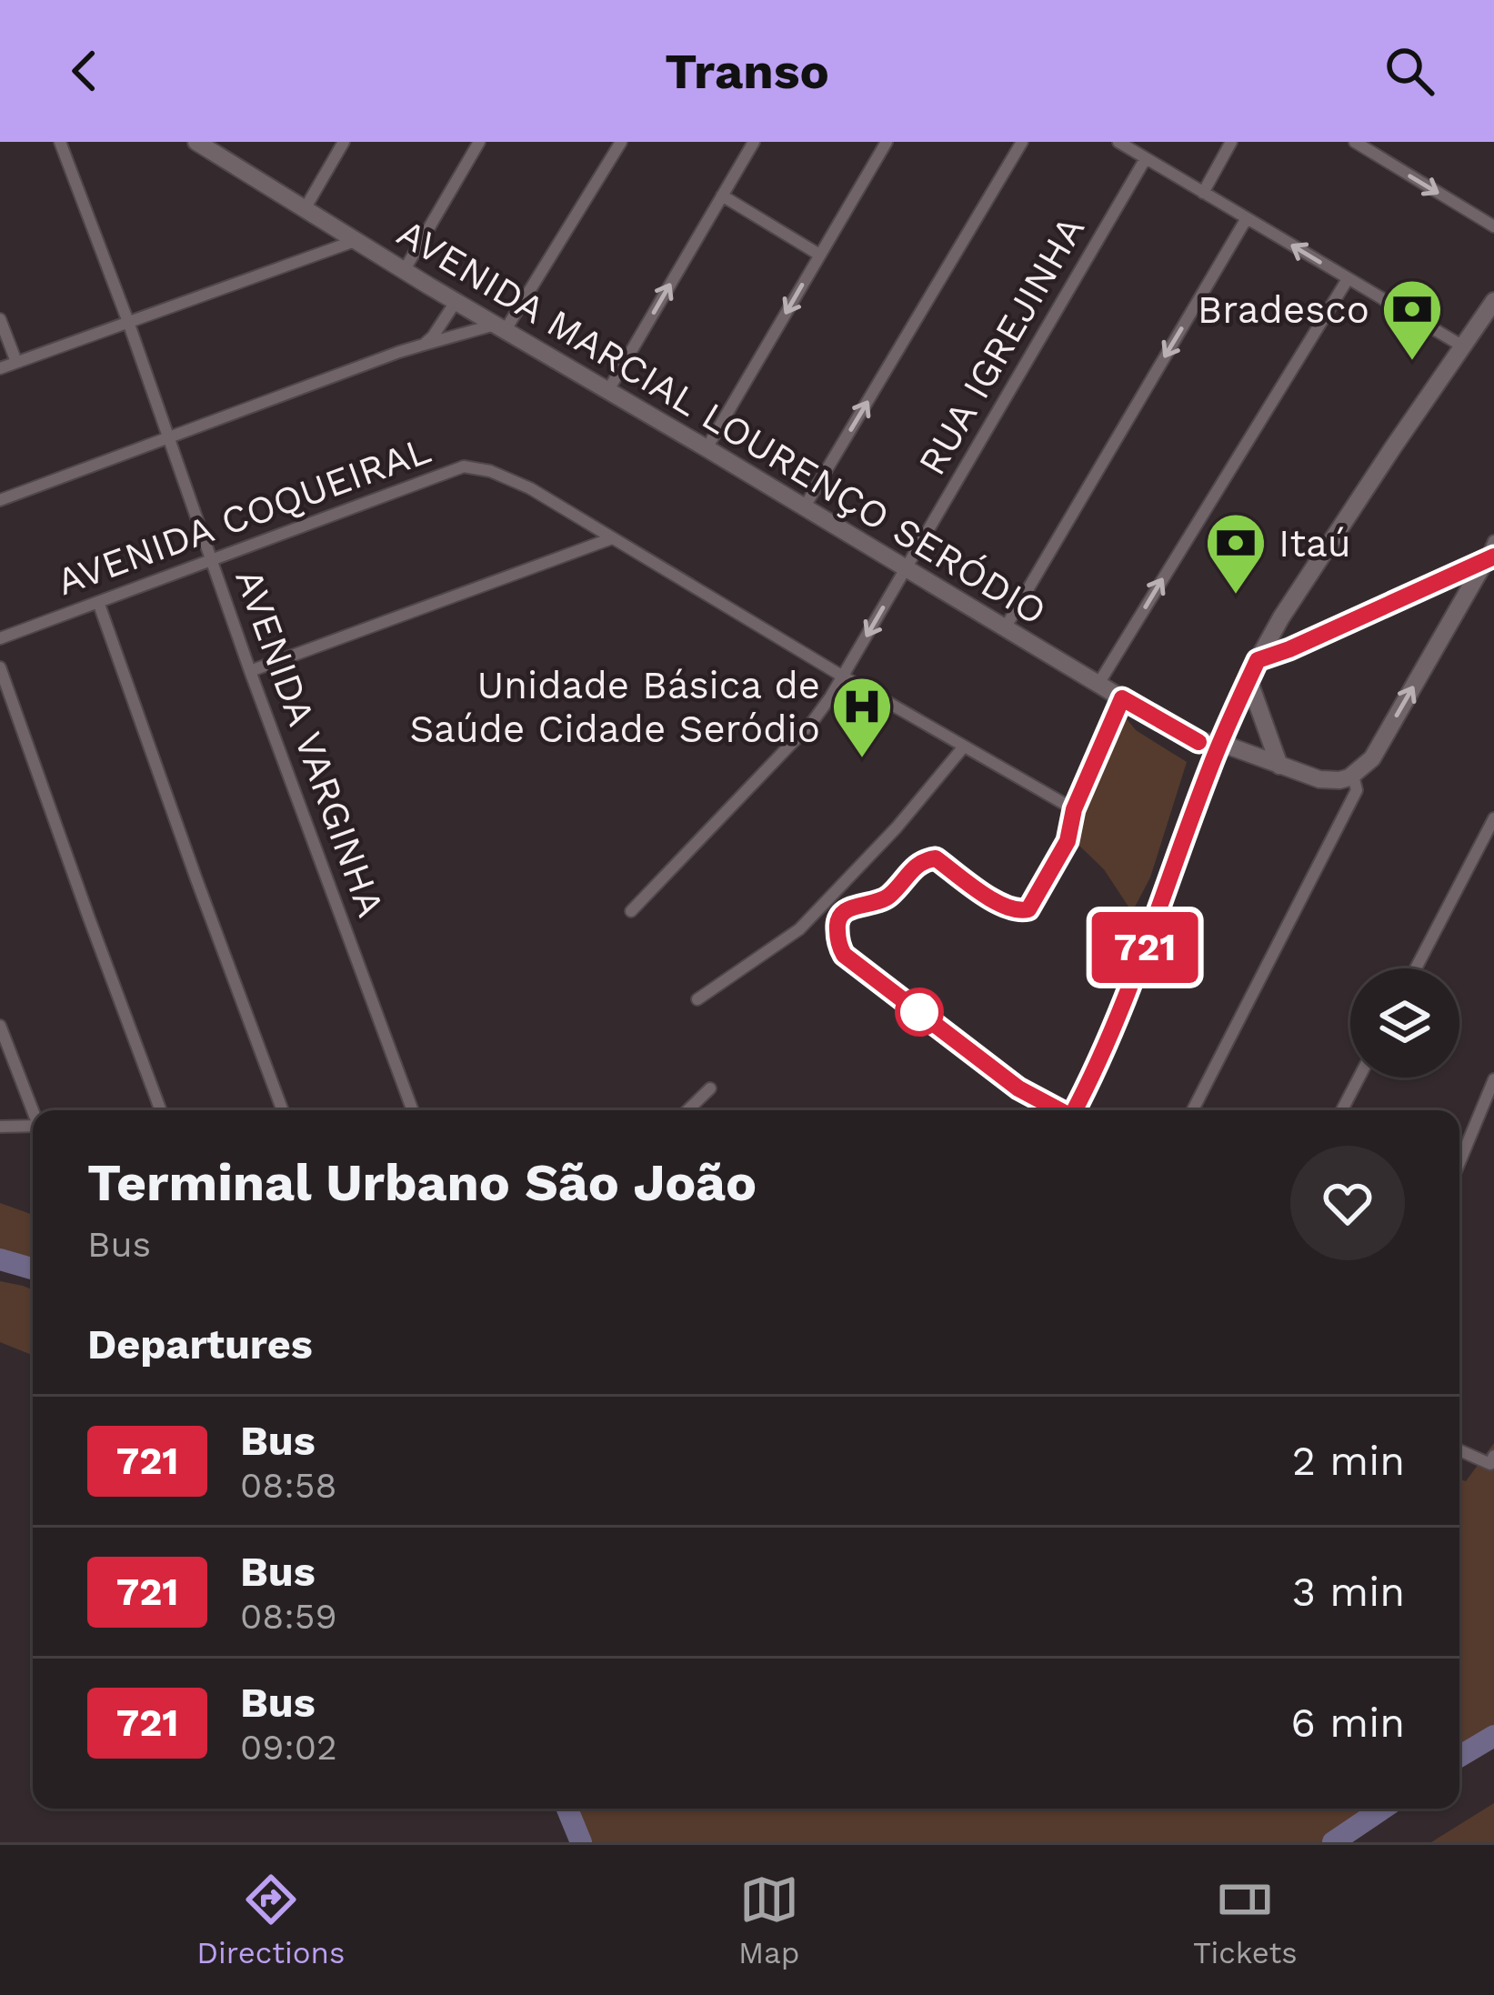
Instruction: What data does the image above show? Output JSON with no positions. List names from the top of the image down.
{
  "streets": {
    "main road": ["AVENIDA MARCIAL LOURENÇO SERÓDIO"],
    "street": ["RUA IGREJINHA", "AVENIDA COQUEIRAL", "AVENIDA VARGINHA"]
  },
  "crossings": [
    ["RUA IGREJINHA", "AVENIDA MARCIAL LOURENÇO SERÓDIO"],
    ["RUA IGREJINHA", "AVENIDA COQUEIRAL"],
    ["AVENIDA MARCIAL LOURENÇO SERÓDIO", "AVENIDA COQUEIRAL"],
    ["AVENIDA COQUEIRAL", "AVENIDA VARGINHA"]
  ],
  "places": {
    "bank": ["Bradesco", "Itaú"],
    "hospital": ["Unidade Básica de Saúde Cidade Seródio"]
  },
  "lines": ["bus line 721"],
  "page": {
    "header": "Transo",
    "on_map": "721",
    "heading": [
      ["Terminal Urbano São João", "Bus"],
      "Departures"
    ],
    "list": [
      {
        "mark": "721",
        "name": "Bus",
        "note": "08:58",
        "value": "2 min"
      },
      {
        "mark": "721",
        "name": "Bus",
        "note": "08:59",
        "value": "3 min"
      },
      {
        "mark": "721",
        "name": "Bus",
        "note": "09:02",
        "value": "6 min"
      }
    ],
    "tabs": ["Directions", "Map", "Tickets"]
  }
}
